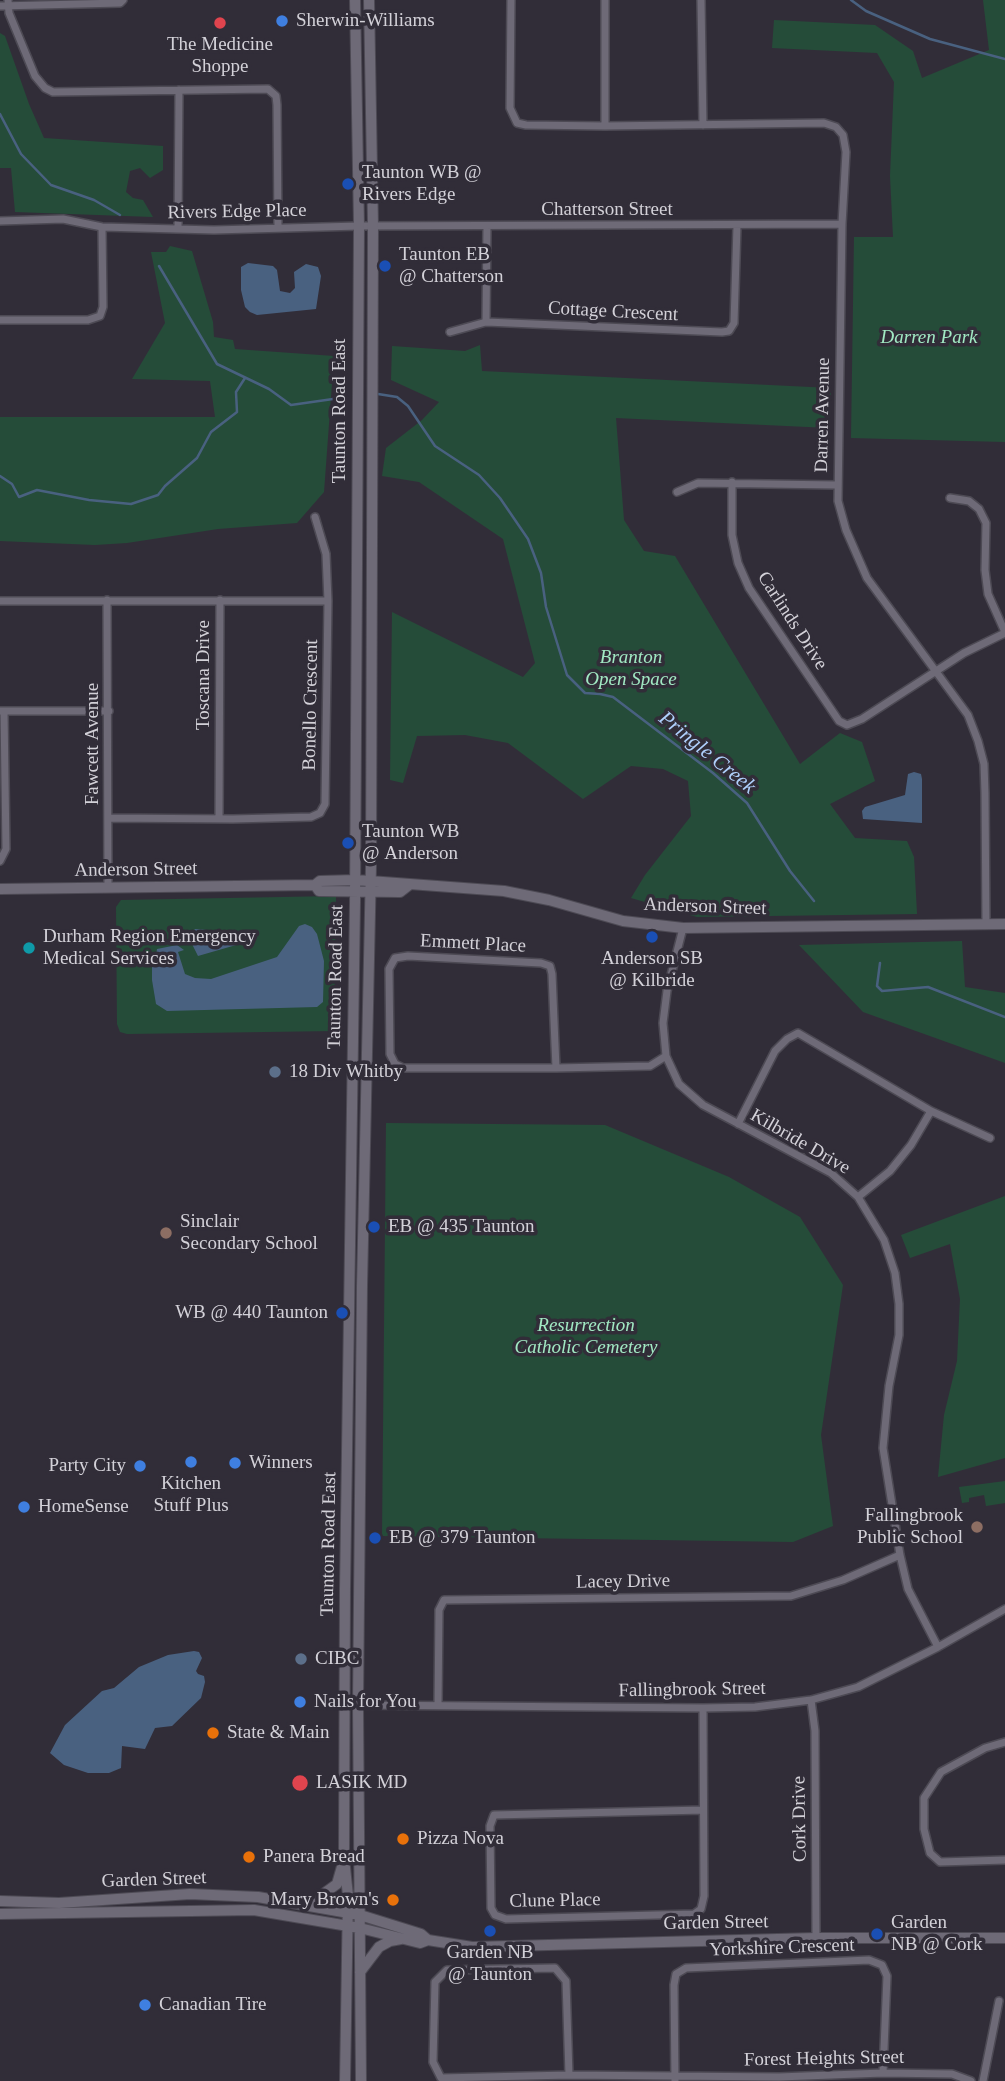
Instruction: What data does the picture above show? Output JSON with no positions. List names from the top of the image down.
{
  "streets": {
    "main road": ["Taunton Road East", "Anderson Street", "Garden Street"],
    "street": [
      "Chatterson Street",
      "Rivers Edge Place",
      "Cottage Crescent",
      "Darren Avenue",
      "Carlinds Drive",
      "Toscana Drive",
      "Bonello Crescent",
      "Fawcett Avenue",
      "Emmett Place",
      "Kilbride Drive",
      "Lacey Drive",
      "Fallingbrook Street",
      "Cork Drive",
      "Clune Place",
      "Yorkshire Crescent",
      "Forest Heights Street"
    ]
  },
  "crossings": [
    ["Chatterson Street", "Rivers Edge Place"],
    ["Chatterson Street", "Cottage Crescent"],
    ["Chatterson Street", "Taunton Road East"],
    ["Chatterson Street", "Darren Avenue"],
    ["Rivers Edge Place", "Taunton Road East"],
    ["Taunton Road East", "Anderson Street"],
    ["Taunton Road East", "Fallingbrook Street"],
    ["Taunton Road East", "Garden Street"],
    ["Darren Avenue", "Carlinds Drive"],
    ["Darren Avenue", "Anderson Street"],
    ["Toscana Drive", "Bonello Crescent"],
    ["Toscana Drive", "Fawcett Avenue"],
    ["Fawcett Avenue", "Anderson Street"],
    ["Anderson Street", "Kilbride Drive"],
    ["Emmett Place", "Kilbride Drive"],
    ["Kilbride Drive", "Lacey Drive"],
    ["Kilbride Drive", "Fallingbrook Street"],
    ["Lacey Drive", "Fallingbrook Street"],
    ["Fallingbrook Street", "Cork Drive"],
    ["Fallingbrook Street", "Clune Place"],
    ["Cork Drive", "Garden Street"],
    ["Yorkshire Crescent", "Forest Heights Street"]
  ],
  "water": ["Pringle Creek"],
  "parks": ["Darren Park", "Branton Open Space", "Resurrection Catholic Cemetery"],
  "places": [
    "Sherwin-Williams",
    "The Medicine Shoppe",
    "Taunton WB @ Rivers Edge",
    "Taunton EB @ Chatterson",
    "Taunton WB @ Anderson",
    "Anderson SB @ Kilbride",
    "Durham Region Emergency Medical Services",
    "18 Div Whitby",
    "EB @ 435 Taunton",
    "Sinclair Secondary School",
    "WB @ 440 Taunton",
    "Kitchen Stuff Plus",
    "Winners",
    "Party City",
    "HomeSense",
    "Fallingbrook Public School",
    "EB @ 379 Taunton",
    "CIBC",
    "Nails for You",
    "State & Main",
    "LASIK MD",
    "Pizza Nova",
    "Panera Bread",
    "Mary Brown's",
    "Garden NB @ Taunton",
    "Garden NB @ Cork",
    "Canadian Tire"
  ]
}
